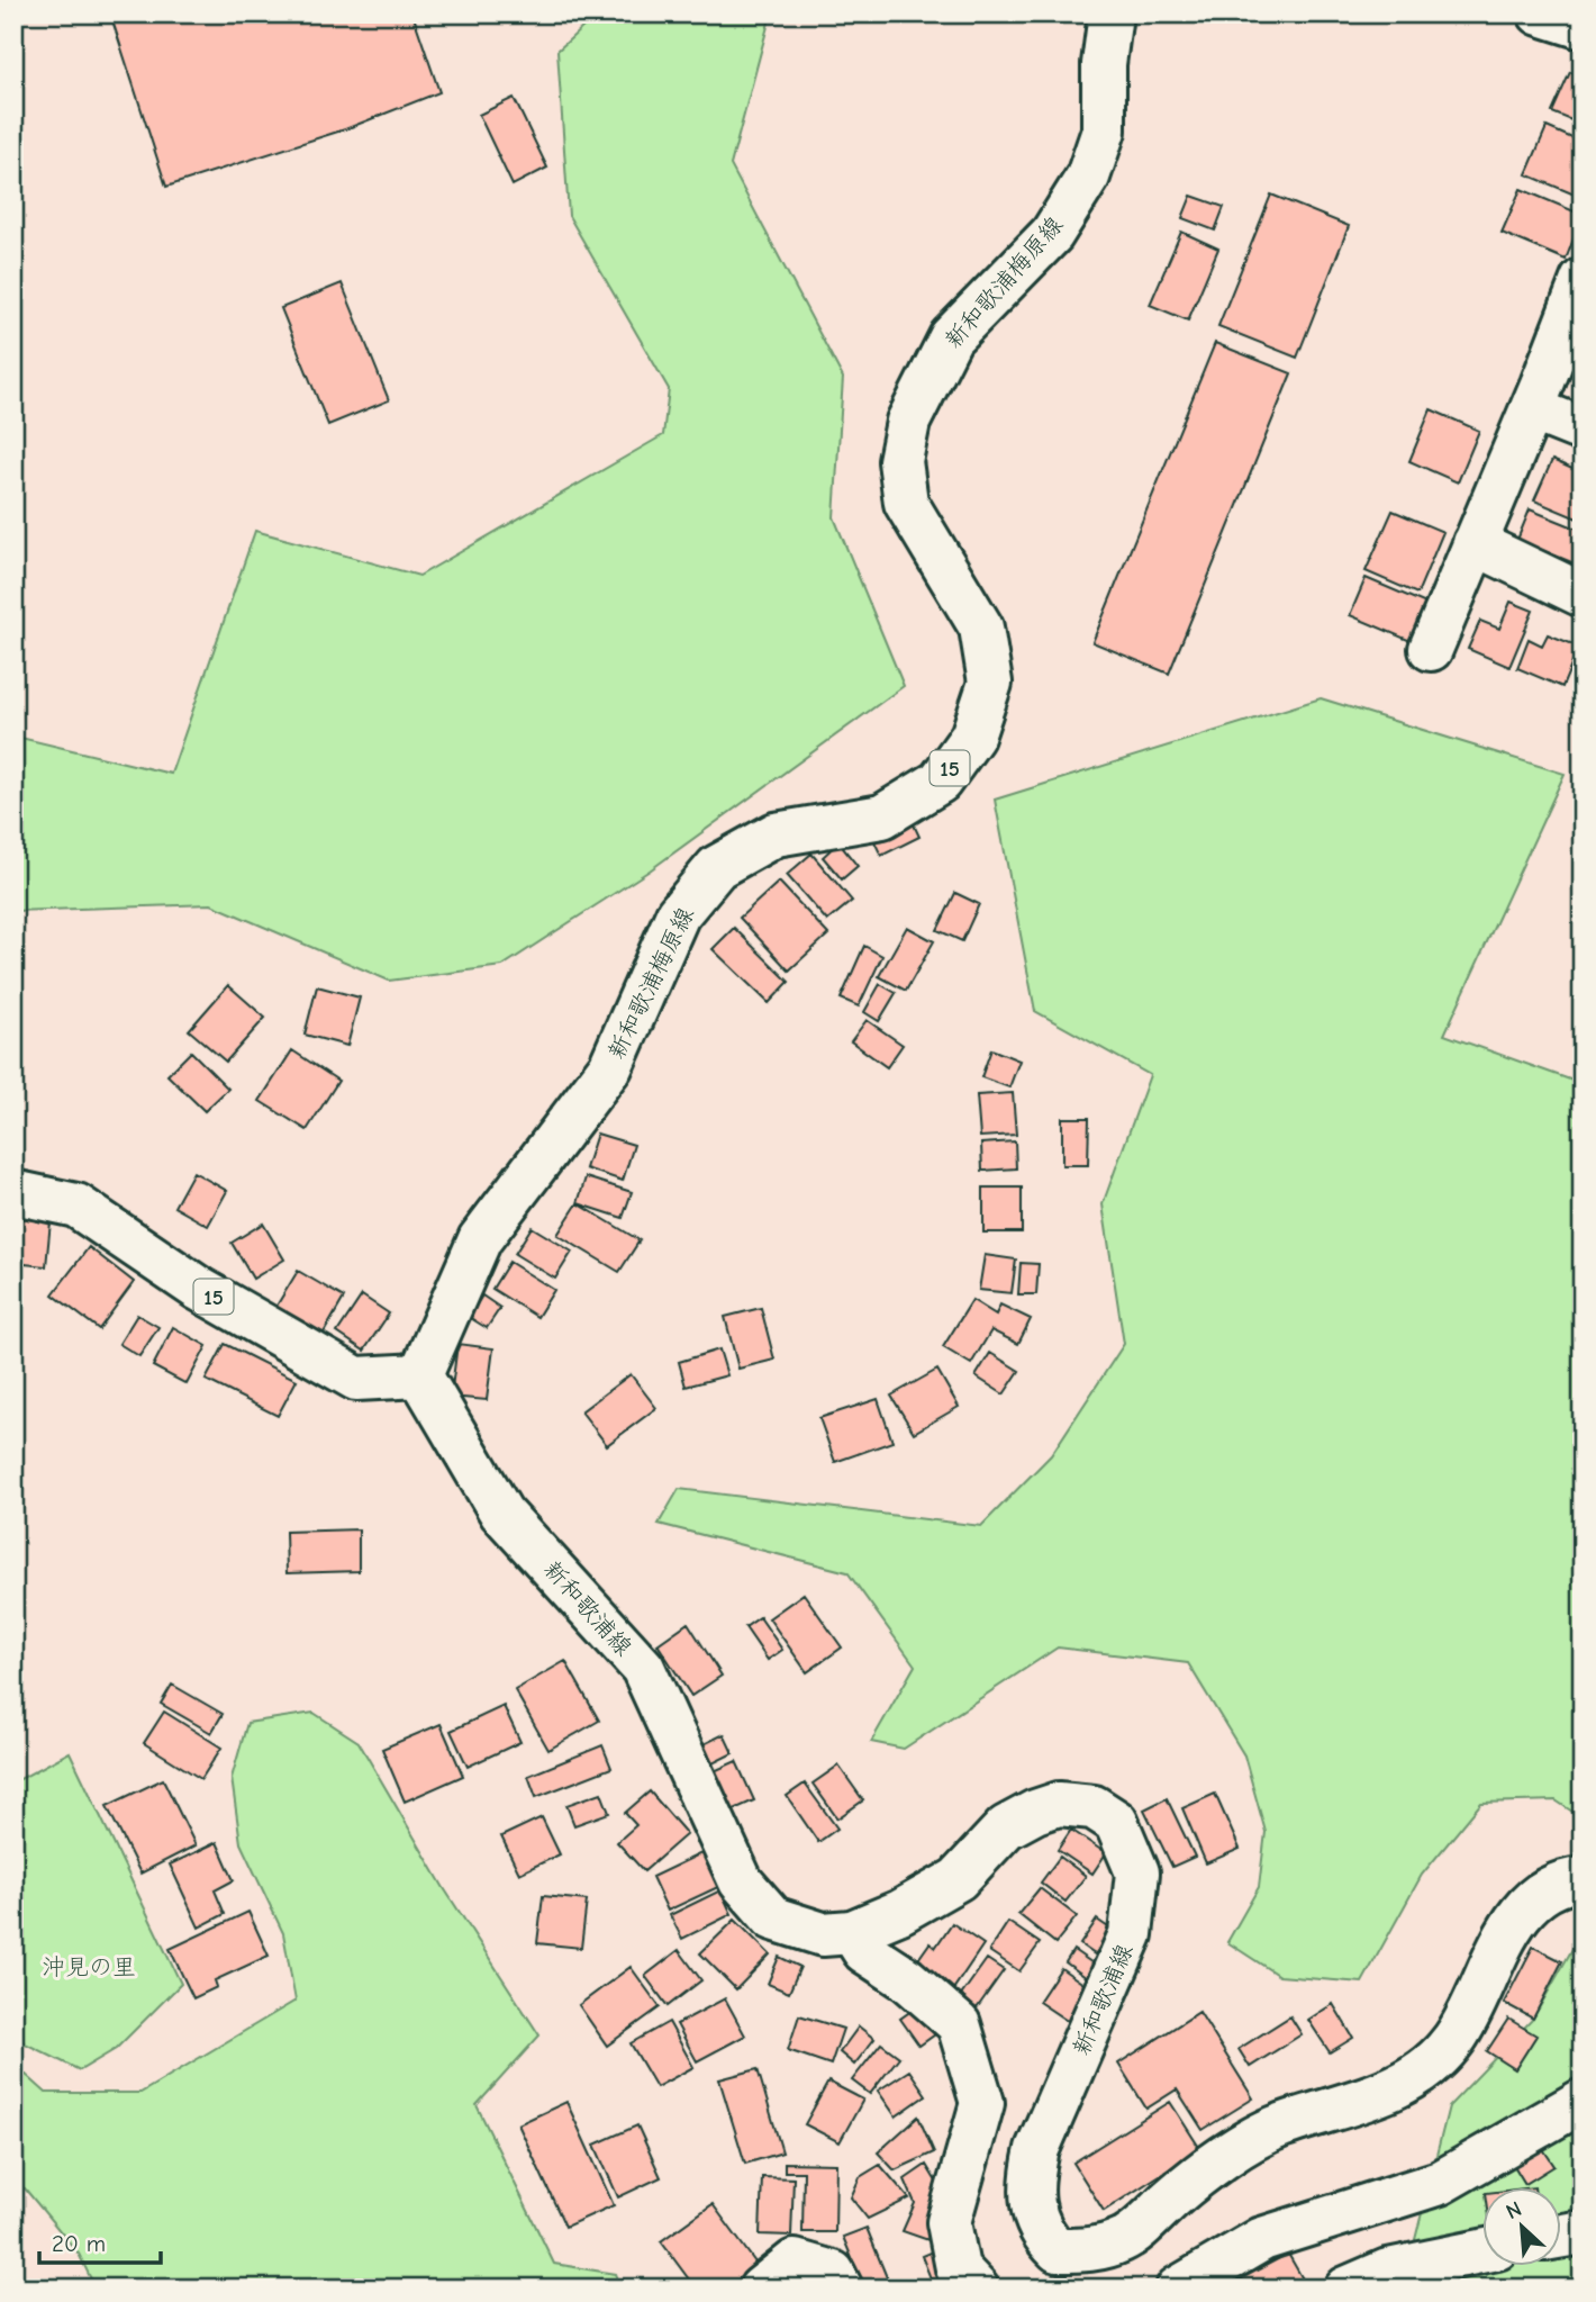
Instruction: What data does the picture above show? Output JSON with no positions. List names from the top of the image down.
{
  "streets": {
    "main road": ["新和歌浦梅原線", "15", "新和歌浦線"]
  },
  "crossings": [
    ["新和歌浦梅原線", "15"],
    ["新和歌浦梅原線", "新和歌浦線"],
    ["15", "新和歌浦線"]
  ],
  "parks": ["沖見の里"],
  "scale_bar": "20 m",
  "north": "top left"
}
